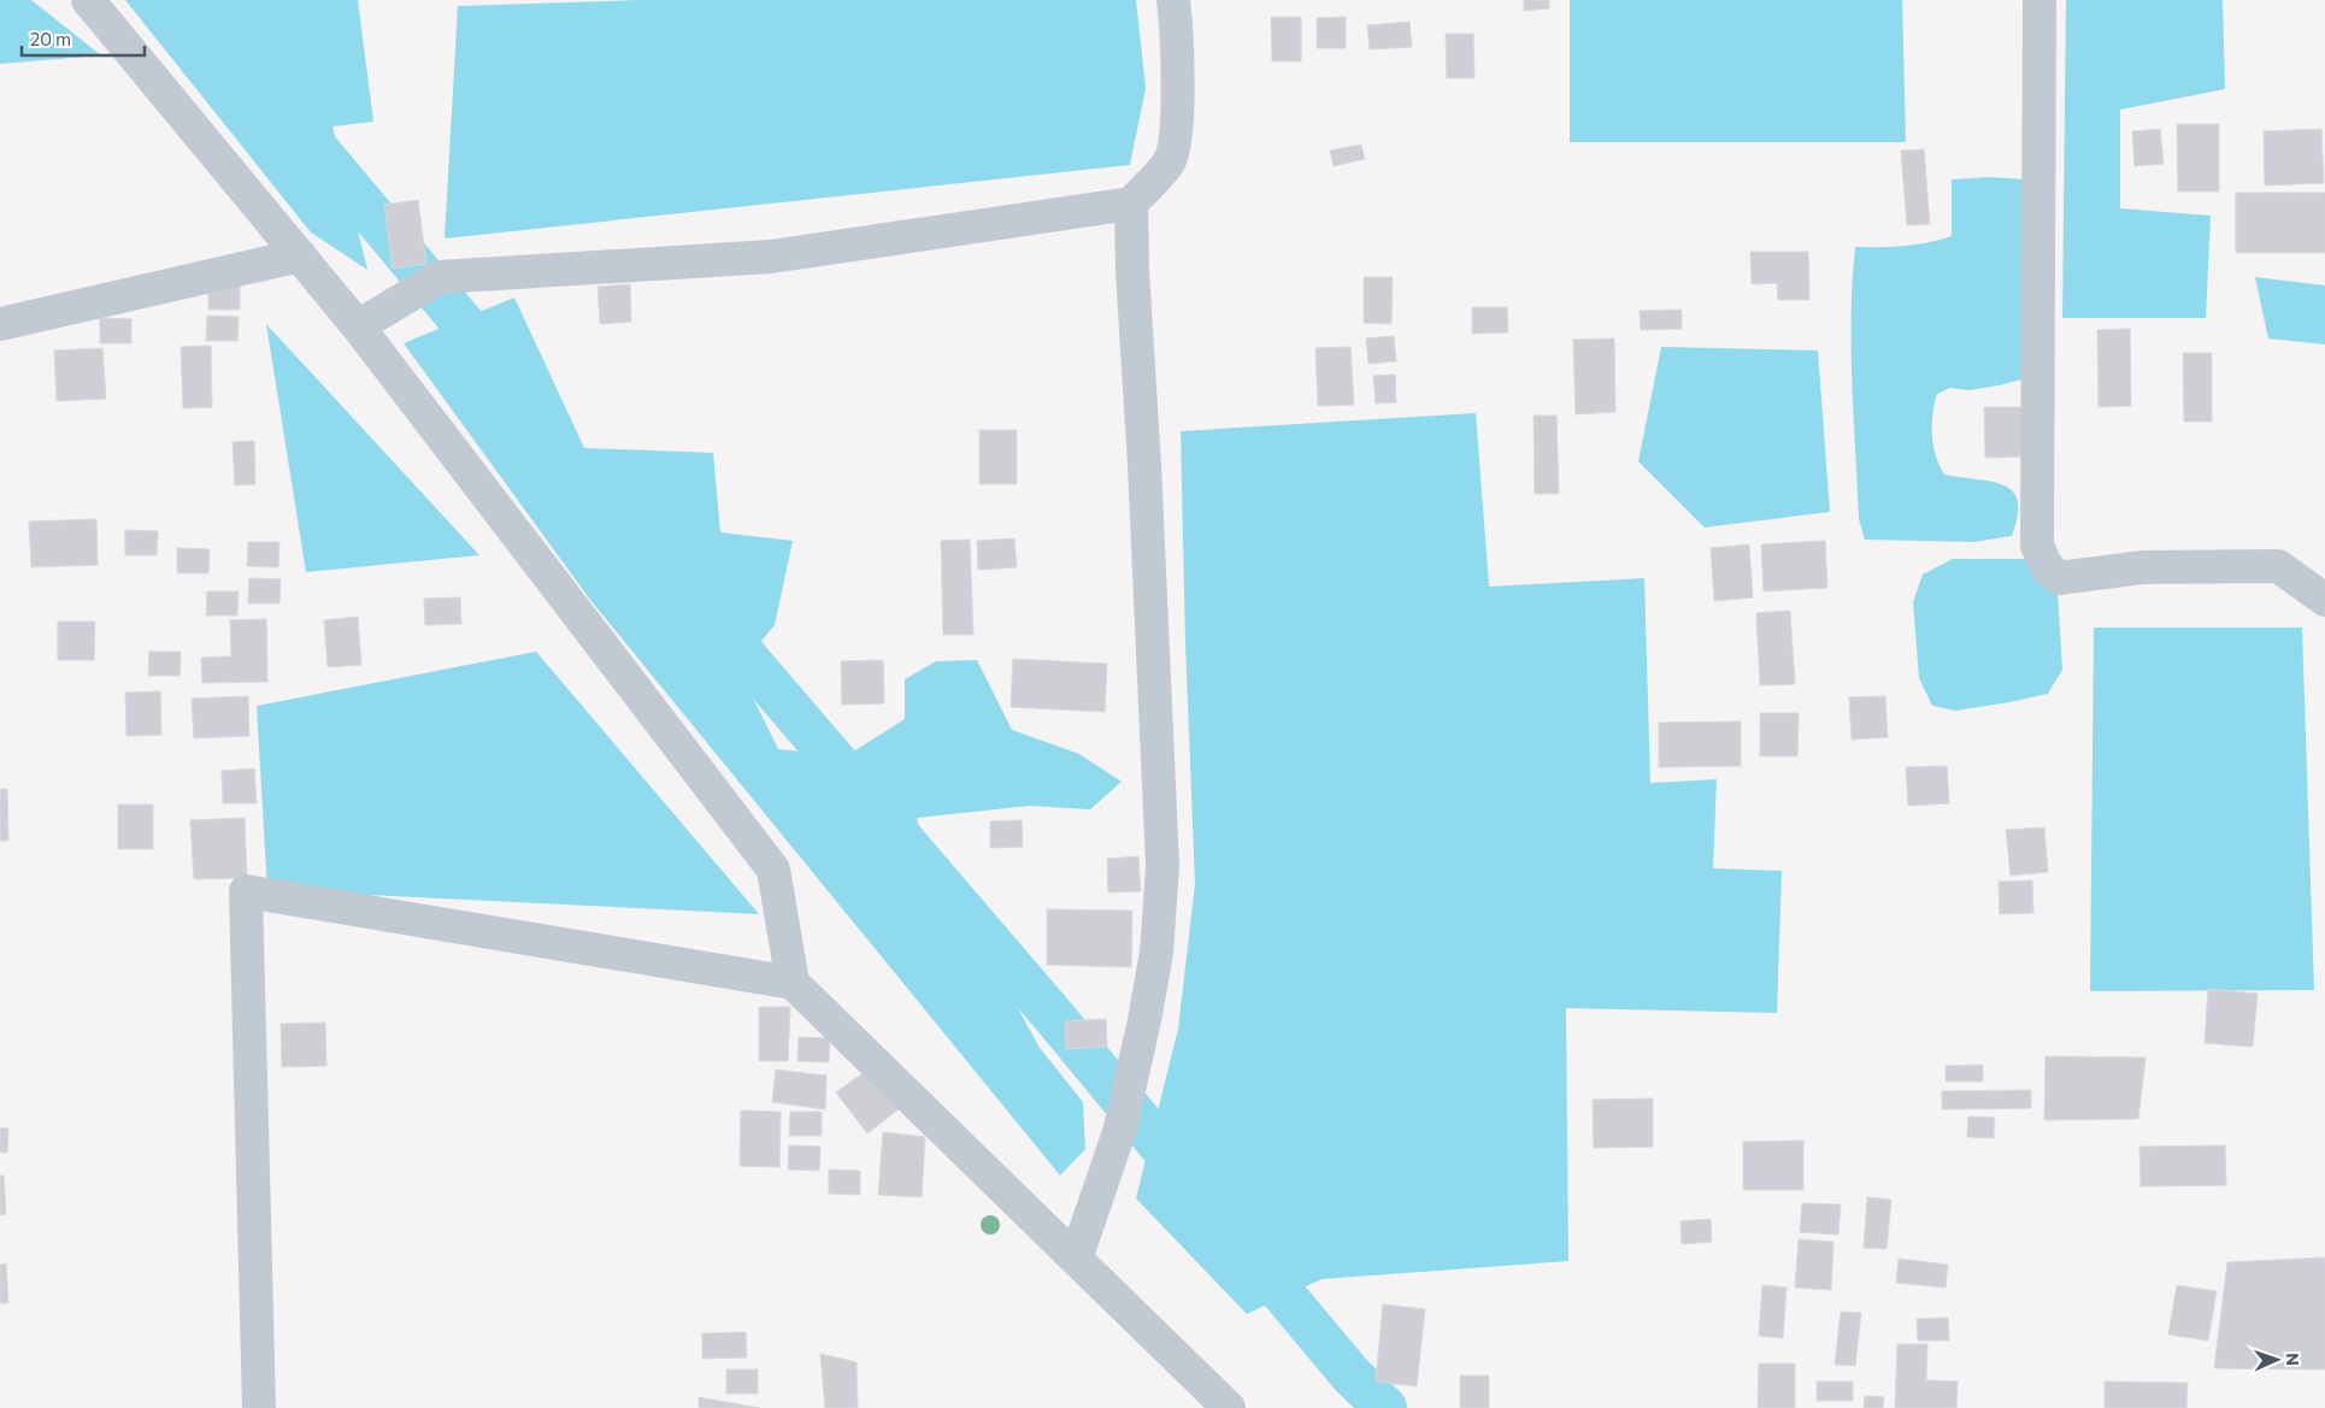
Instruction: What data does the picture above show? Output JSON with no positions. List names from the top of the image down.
{
  "scale_bar": "20 m",
  "north": "right"
}
